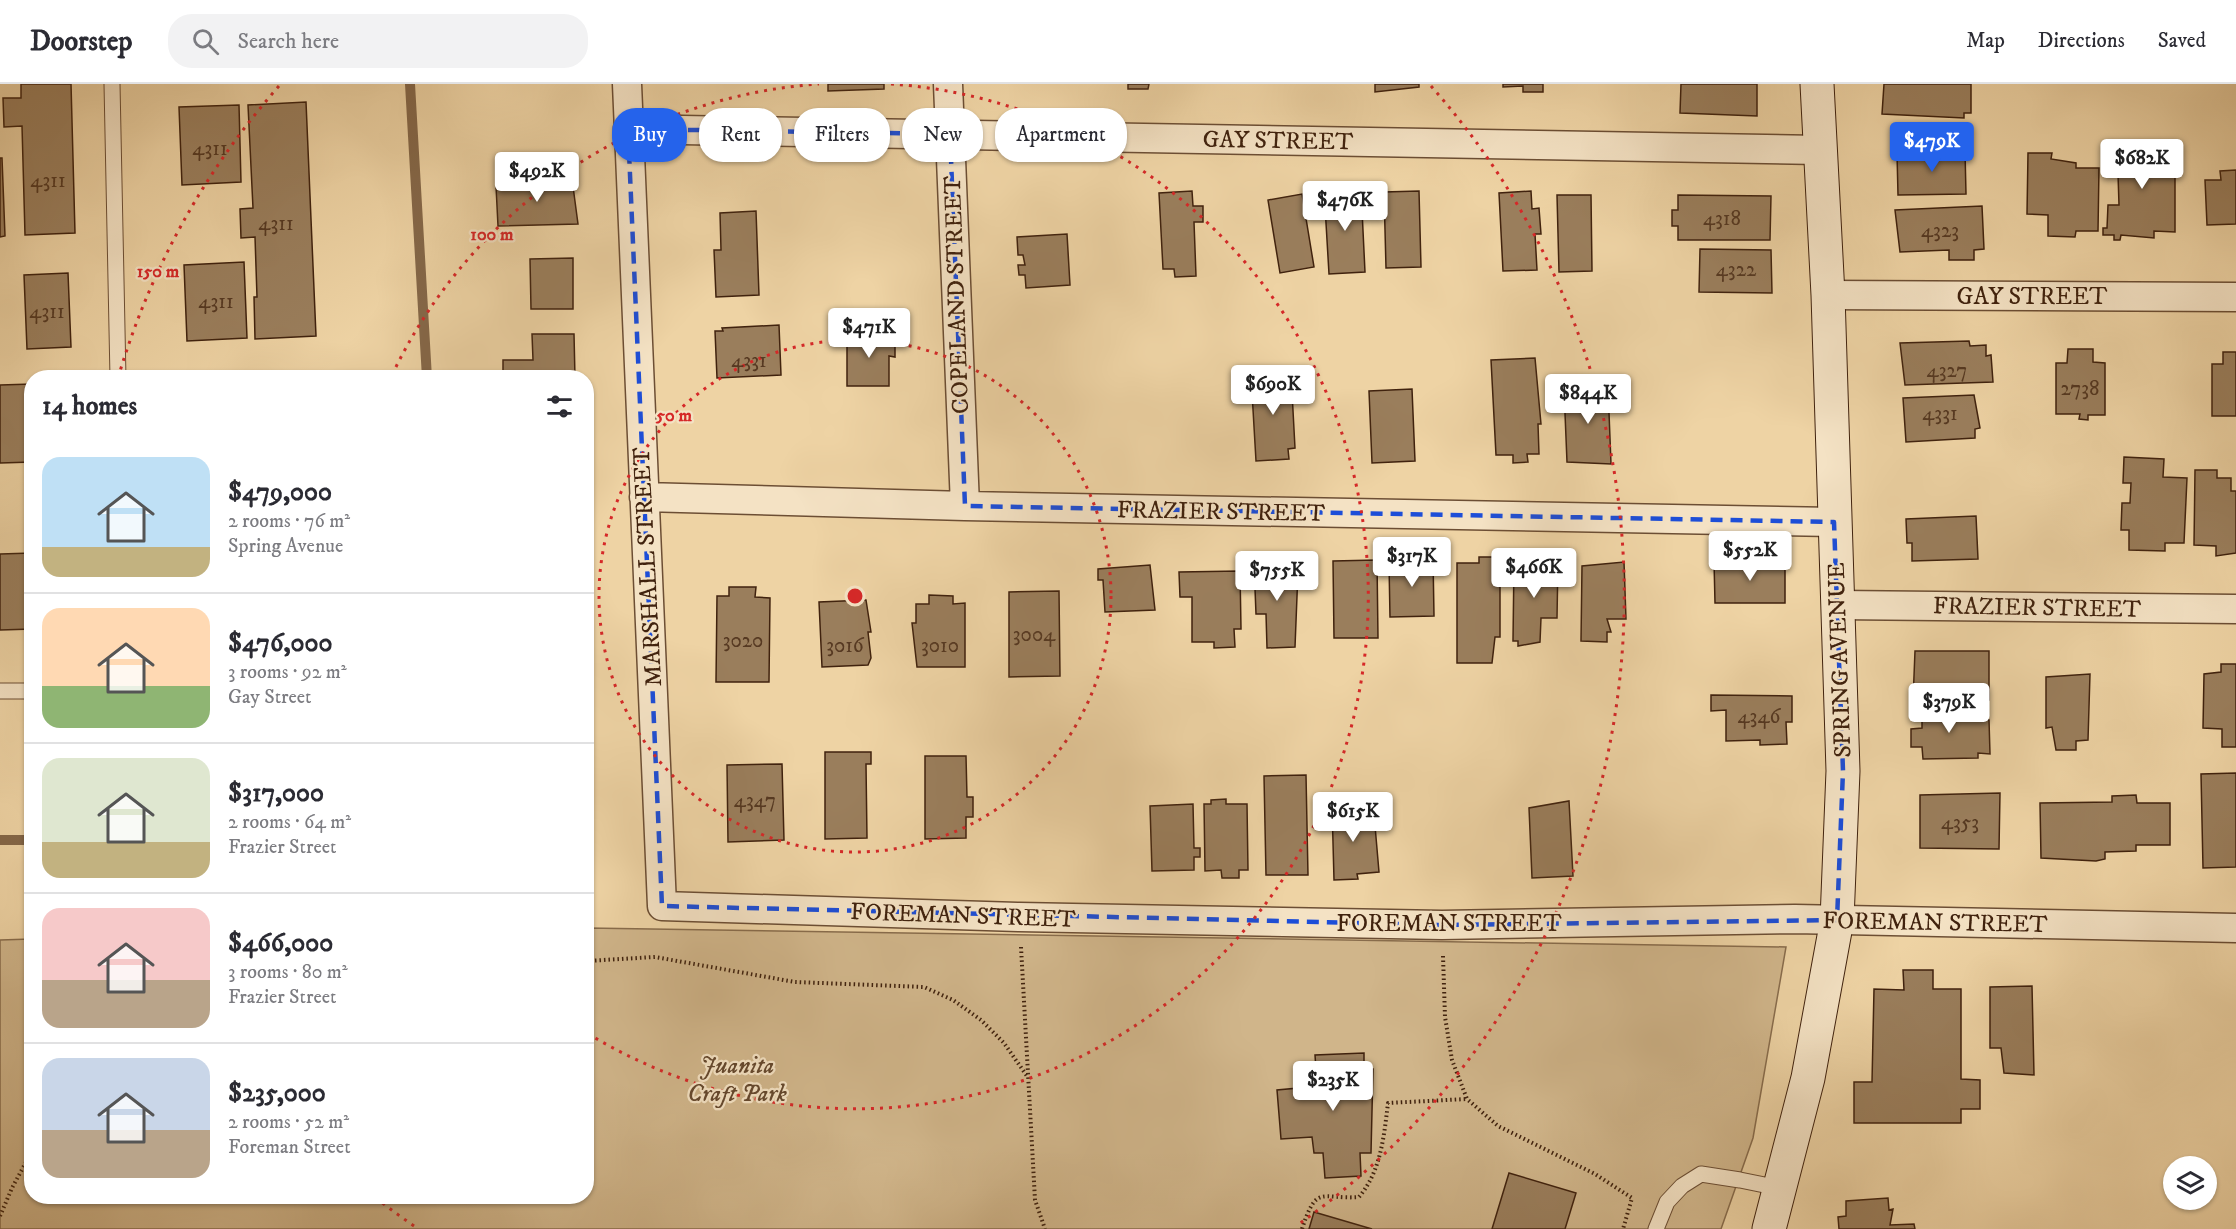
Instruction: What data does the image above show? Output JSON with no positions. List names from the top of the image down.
{
  "streets": {
    "street": [
      "GAY STREET",
      "COPELAND STREET",
      "FRAZIER STREET",
      "MARSHALL STREET",
      "SPRING AVENUE",
      "FOREMAN STREET"
    ]
  },
  "crossings": [
    ["GAY STREET", "SPRING AVENUE"],
    ["COPELAND STREET", "FRAZIER STREET"],
    ["FRAZIER STREET", "MARSHALL STREET"],
    ["FRAZIER STREET", "SPRING AVENUE"],
    ["MARSHALL STREET", "FOREMAN STREET"],
    ["SPRING AVENUE", "FOREMAN STREET"]
  ],
  "parks": ["Juanita Craft Park"],
  "house_numbers": [
    "4311",
    "4311",
    "4318",
    "4311",
    "4323",
    "4322",
    "4311",
    "4311",
    "4331",
    "4327",
    "2738",
    "4331",
    "3004",
    "3020",
    "3016",
    "3010",
    "4346",
    "4347",
    "4353"
  ],
  "page": {
    "header": "Doorstep",
    "search": "Search here",
    "nav": ["Map", "Directions", "Saved"],
    "chip": [
      "Buy",
      "Rent",
      "Filters",
      "New",
      "Apartment"
    ],
    "price": [
      "$479K",
      "$682K",
      "$492K",
      "$476K",
      "$471K",
      "$690K",
      "$844K",
      "$552K",
      "$317K",
      "$466K",
      "$755K",
      "$379K",
      "$615K",
      "$235K"
    ],
    "heading": "14 homes",
    "list": [
      {
        "name": "$479,000",
        "note": "2 rooms · 76 m² · Spring Avenue"
      },
      {
        "name": "$476,000",
        "note": "3 rooms · 92 m² · Gay Street"
      },
      {
        "name": "$317,000",
        "note": "2 rooms · 64 m² · Frazier Street"
      },
      {
        "name": "$466,000",
        "note": "3 rooms · 80 m² · Frazier Street"
      },
      {
        "name": "$235,000",
        "note": "2 rooms · 52 m² · Foreman Street"
      }
    ]
  },
  "rings": ["100 m", "150 m", "50 m"]
}
